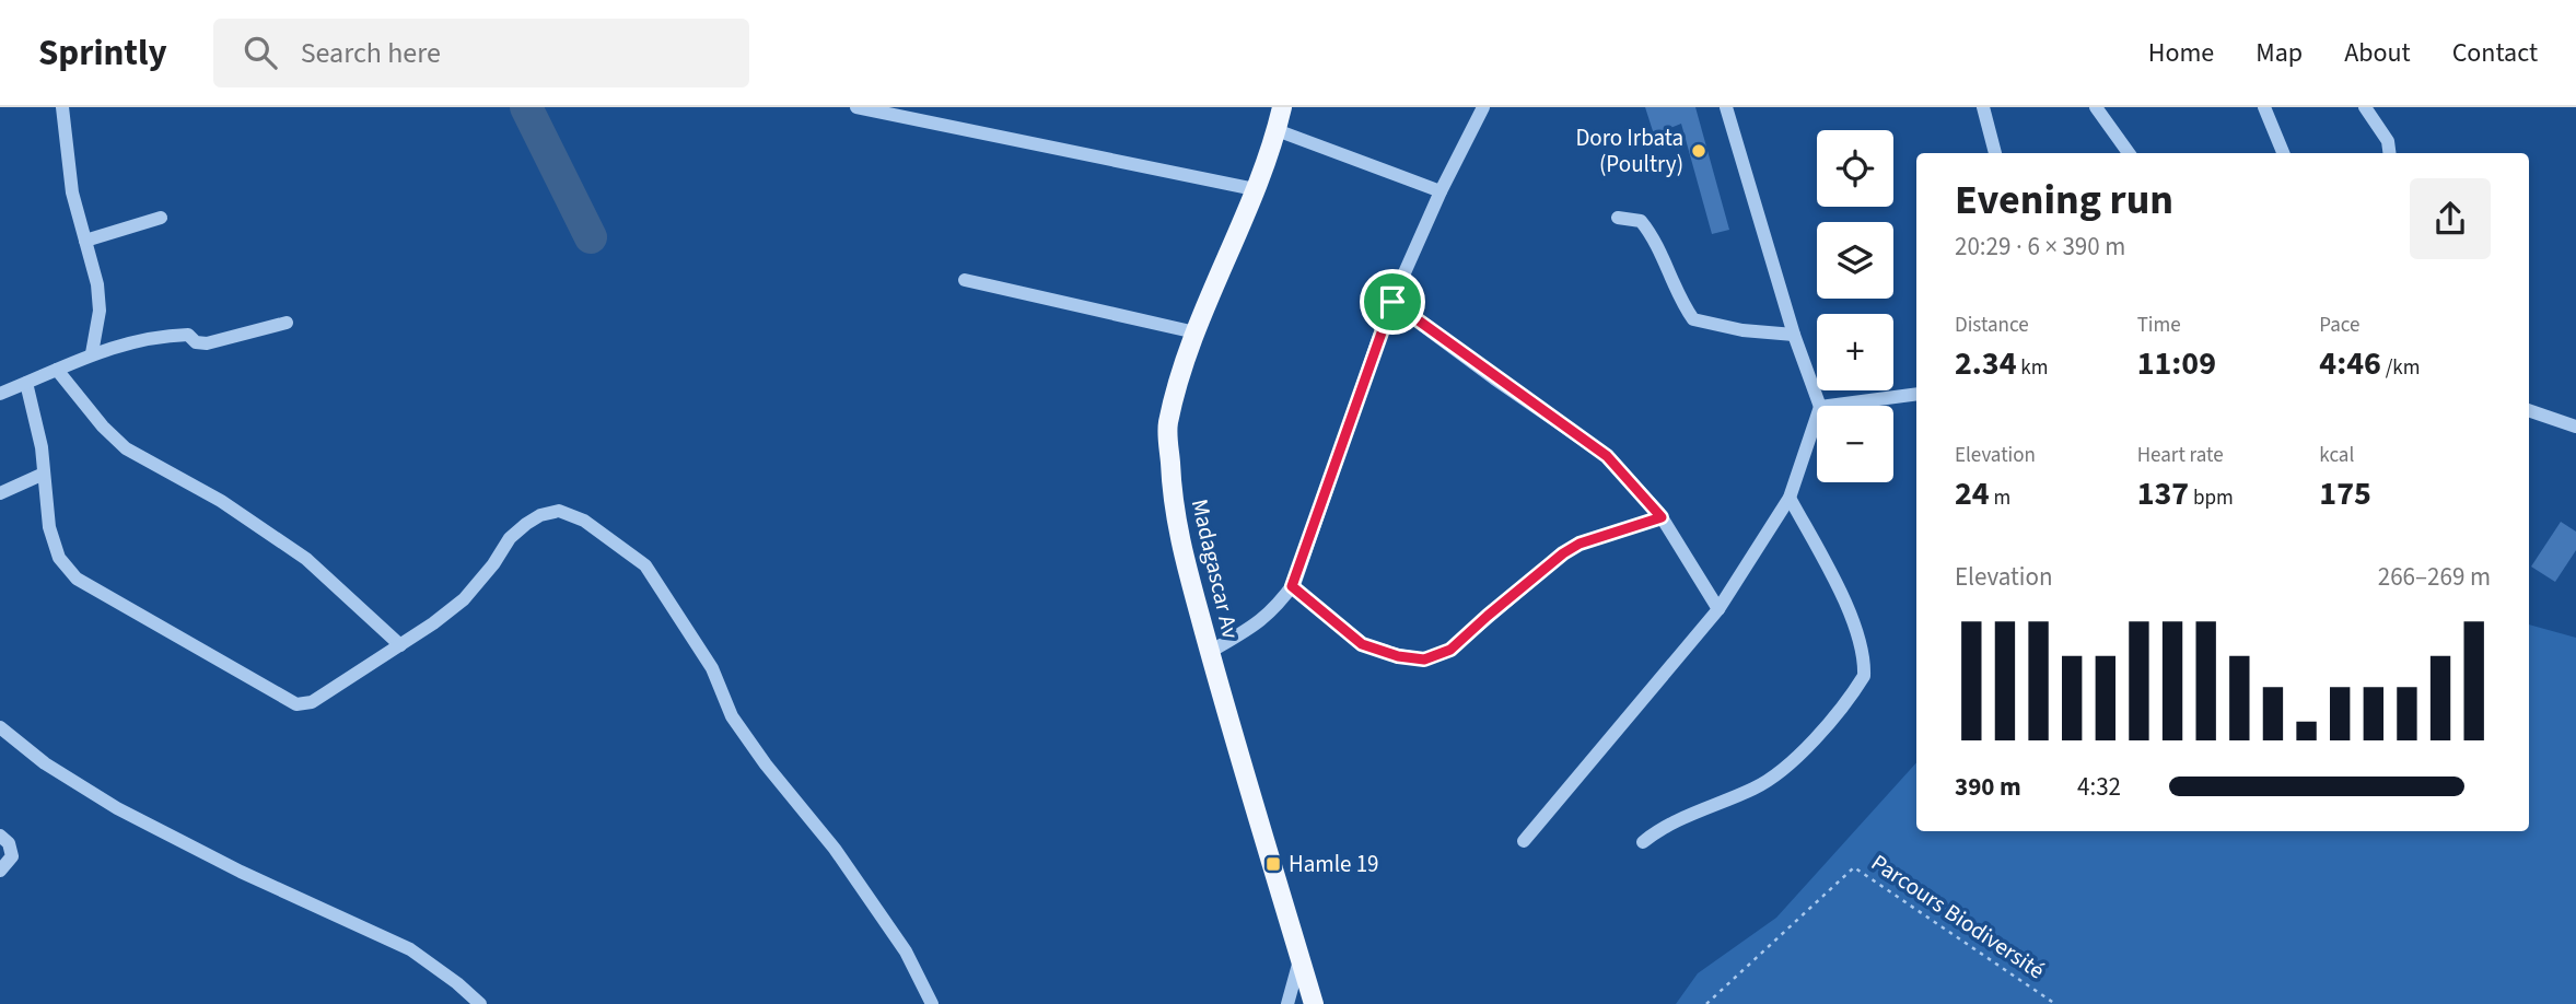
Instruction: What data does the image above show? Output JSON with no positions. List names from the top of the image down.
{
  "streets": {
    "main road": ["Madagascar Av"],
    "path": ["Parcours Biodiversité"]
  },
  "places": {
    "other": ["Doro Irbata (Poultry)"],
    "transit": ["Hamle 19"]
  },
  "page": {
    "header": "Sprintly",
    "search": "Search here",
    "nav": [
      "Home",
      "Map",
      "About",
      "Contact"
    ],
    "map_buttons": ["+", "−"],
    "heading": ["Evening run", "20:29 · 6 × 390 m"],
    "stats": [
      ["Distance", "2.34 km"],
      ["Time", "11:09"],
      ["Pace", "4:46 /km"],
      ["Elevation", "24 m"],
      ["Heart rate", "137 bpm"],
      ["kcal", "175"]
    ],
    "chart": ["Elevation", "266–269 m"],
    "list": [
      {
        "name": "390 m",
        "note": "4:32"
      }
    ]
  }
}
